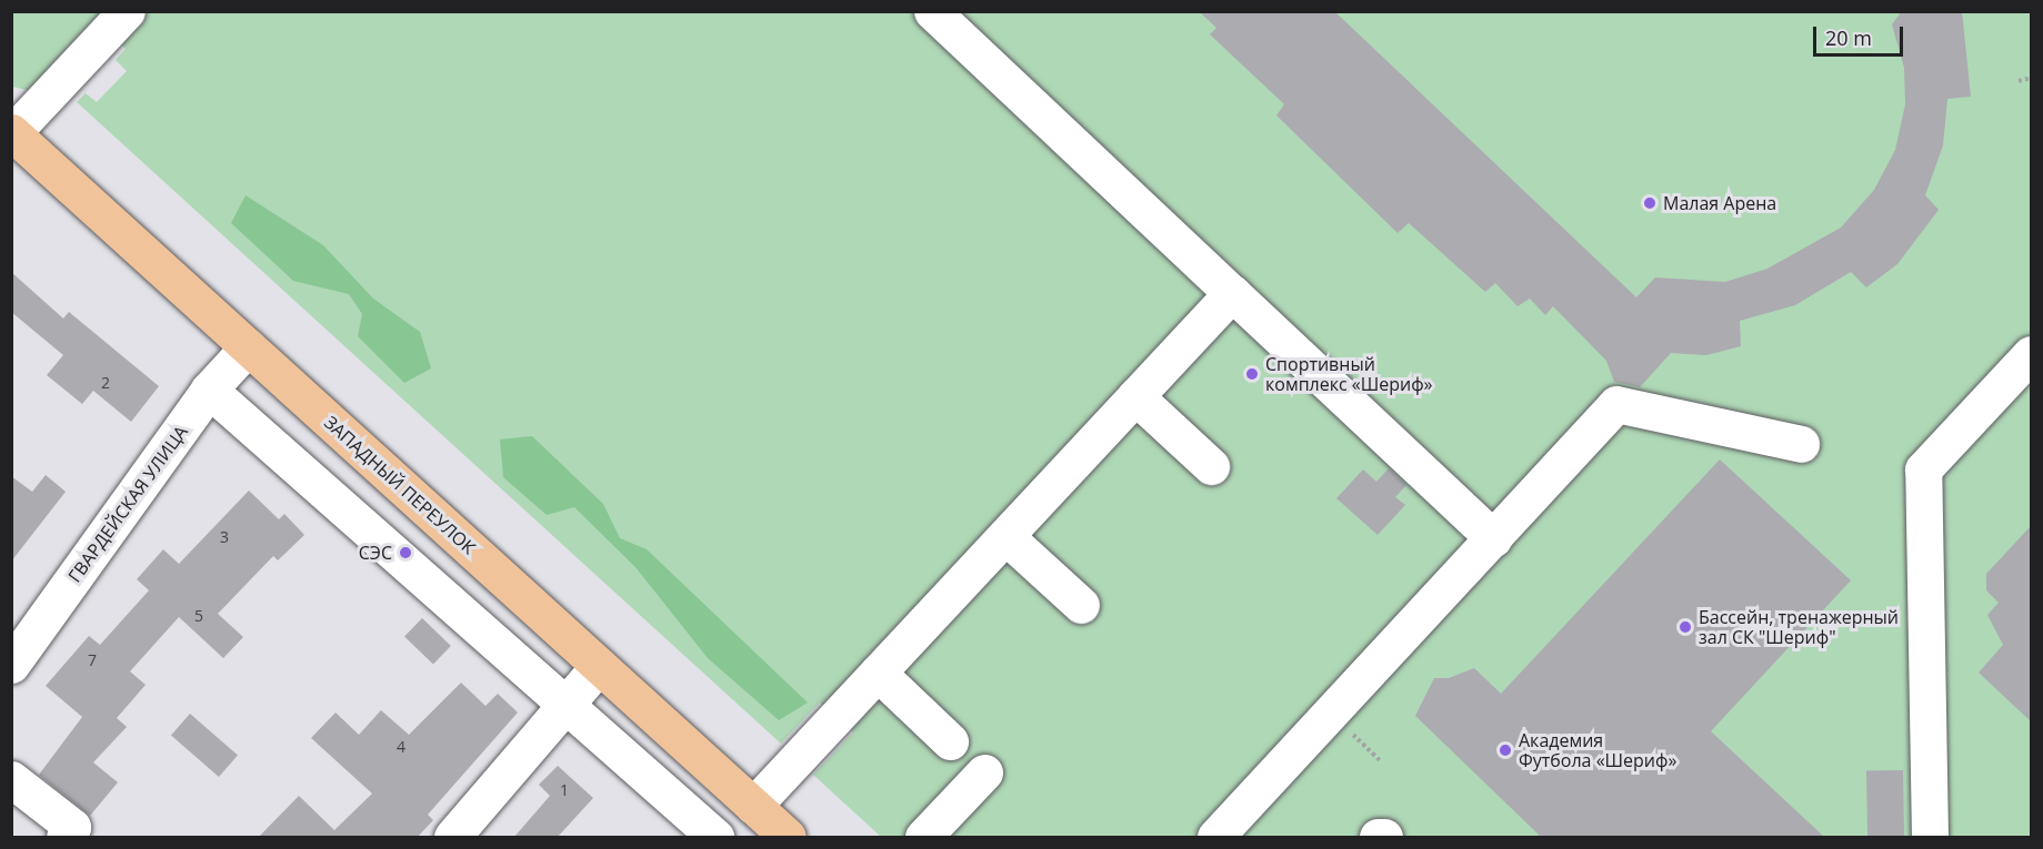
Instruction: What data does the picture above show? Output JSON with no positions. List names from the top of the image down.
{
  "streets": {
    "main road": ["ЗАПАДНЫЙ ПЕРЕУЛОК"],
    "street": ["ГВАРДЕЙСКАЯ УЛИЦА"]
  },
  "crossings": [
    ["ЗАПАДНЫЙ ПЕРЕУЛОК", "ГВАРДЕЙСКАЯ УЛИЦА"]
  ],
  "places": [
    "Малая Арена",
    "Спортивный комплекс «Шериф»",
    "СЭС",
    "Бассейн, тренажерный зал СК \"Шериф\"",
    "Академия Футбола «Шериф»"
  ],
  "house_numbers": [
    "2",
    "3",
    "5",
    "7",
    "4",
    "1"
  ],
  "scale_bar": "20 m"
}
